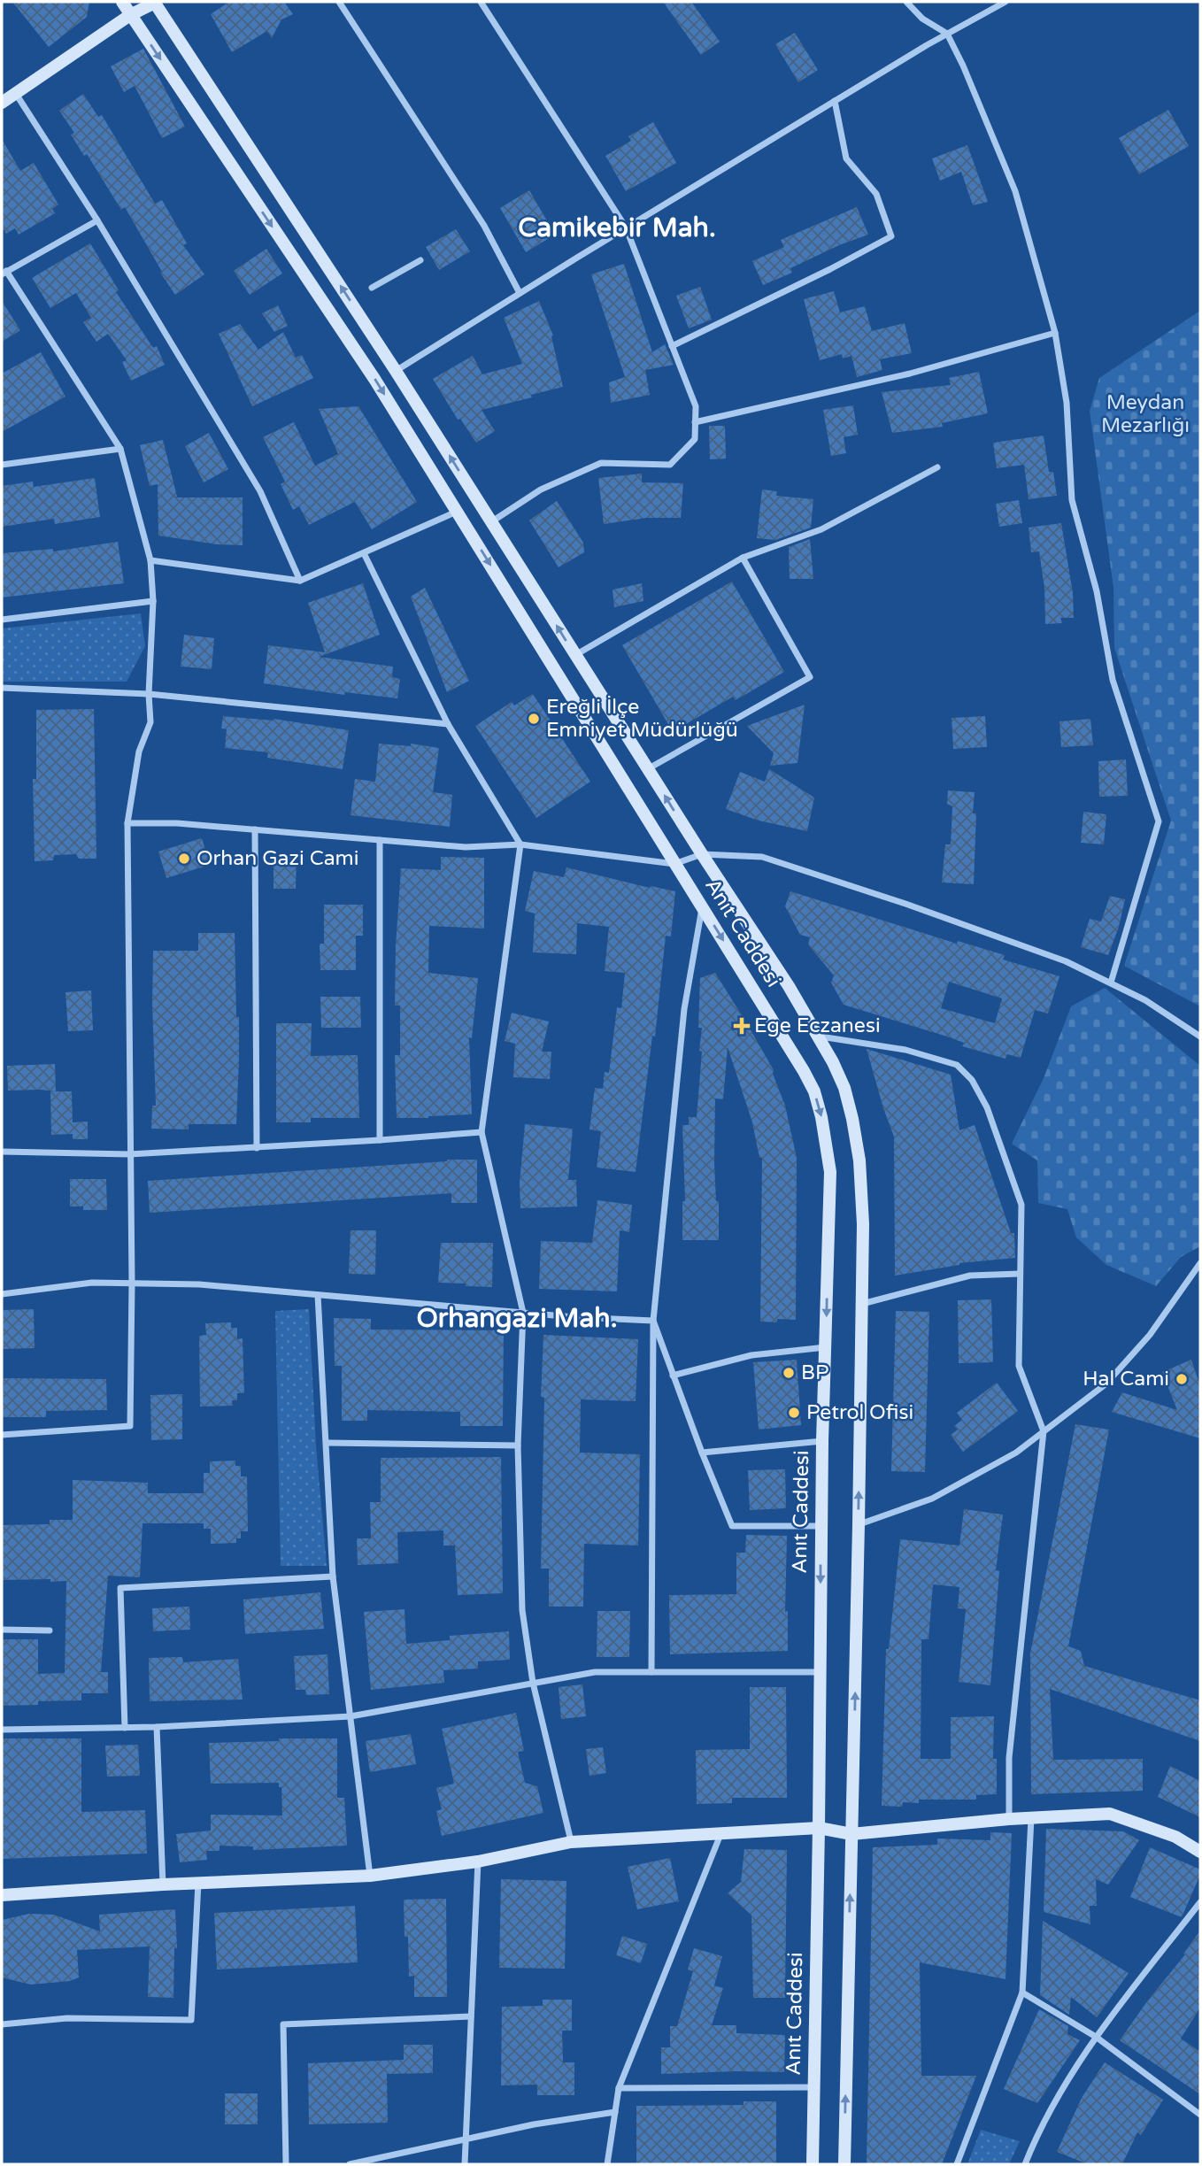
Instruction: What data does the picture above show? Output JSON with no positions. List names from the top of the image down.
{
  "streets": {
    "main road": ["Anıt Caddesi"]
  },
  "districts": ["Camikebir Mah.", "Orhangazi Mah."],
  "parks": ["Meydan Mezarlığı"],
  "places": {
    "other": [
      "Ereğli İlçe Emniyet Müdürlüğü",
      "Orhan Gazi Cami",
      "BP",
      "Hal Cami",
      "Petrol Ofisi"
    ],
    "health": ["Ege Eczanesi"]
  }
}
